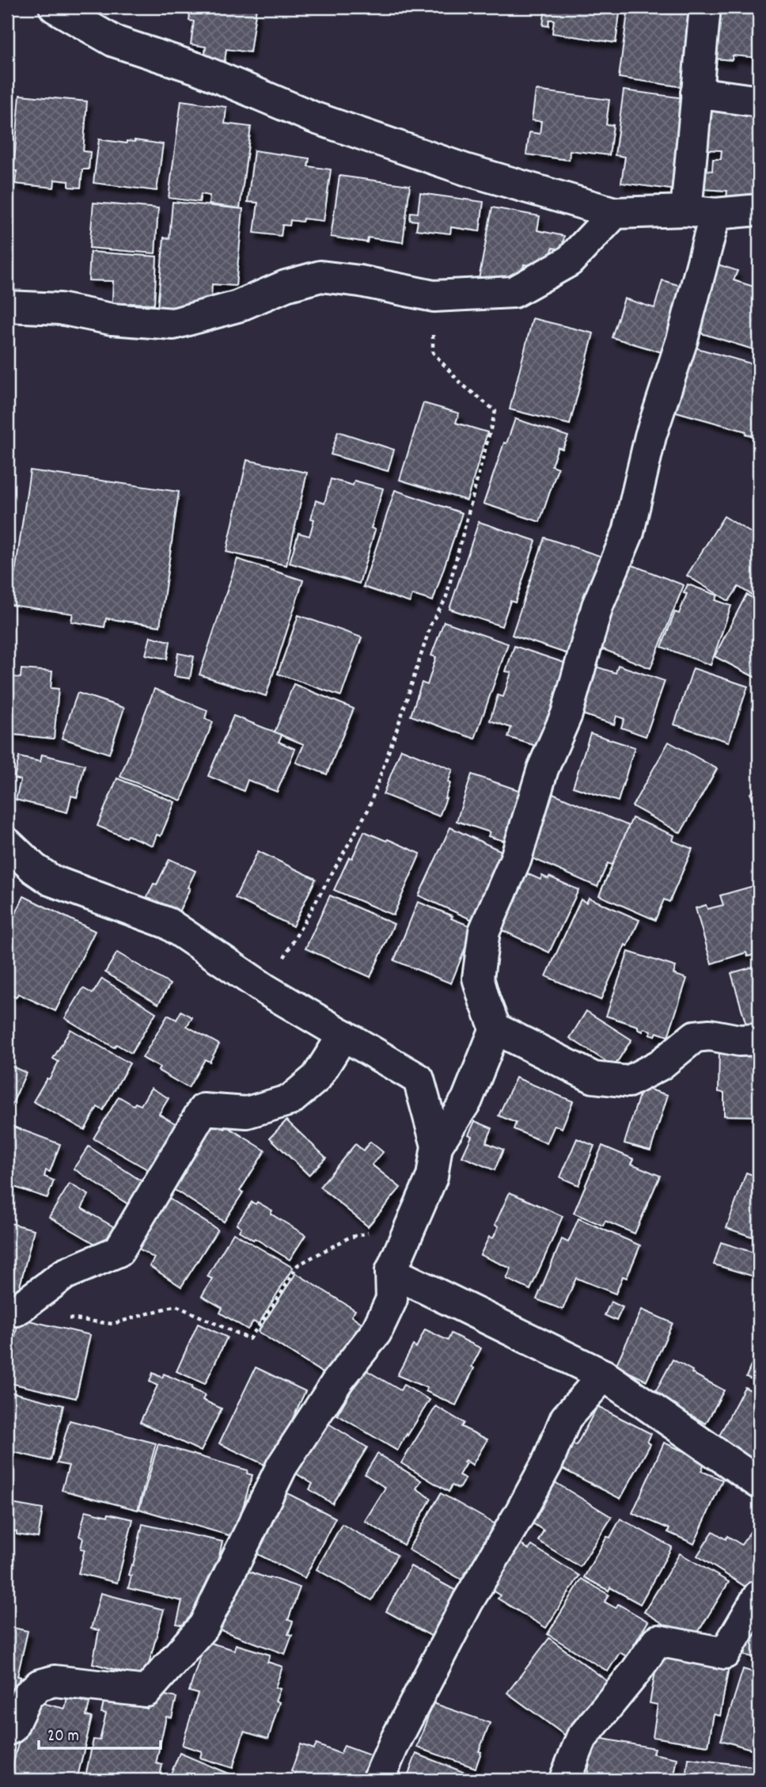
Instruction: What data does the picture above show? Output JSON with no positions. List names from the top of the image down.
{
  "scale_bar": "20 m"
}
